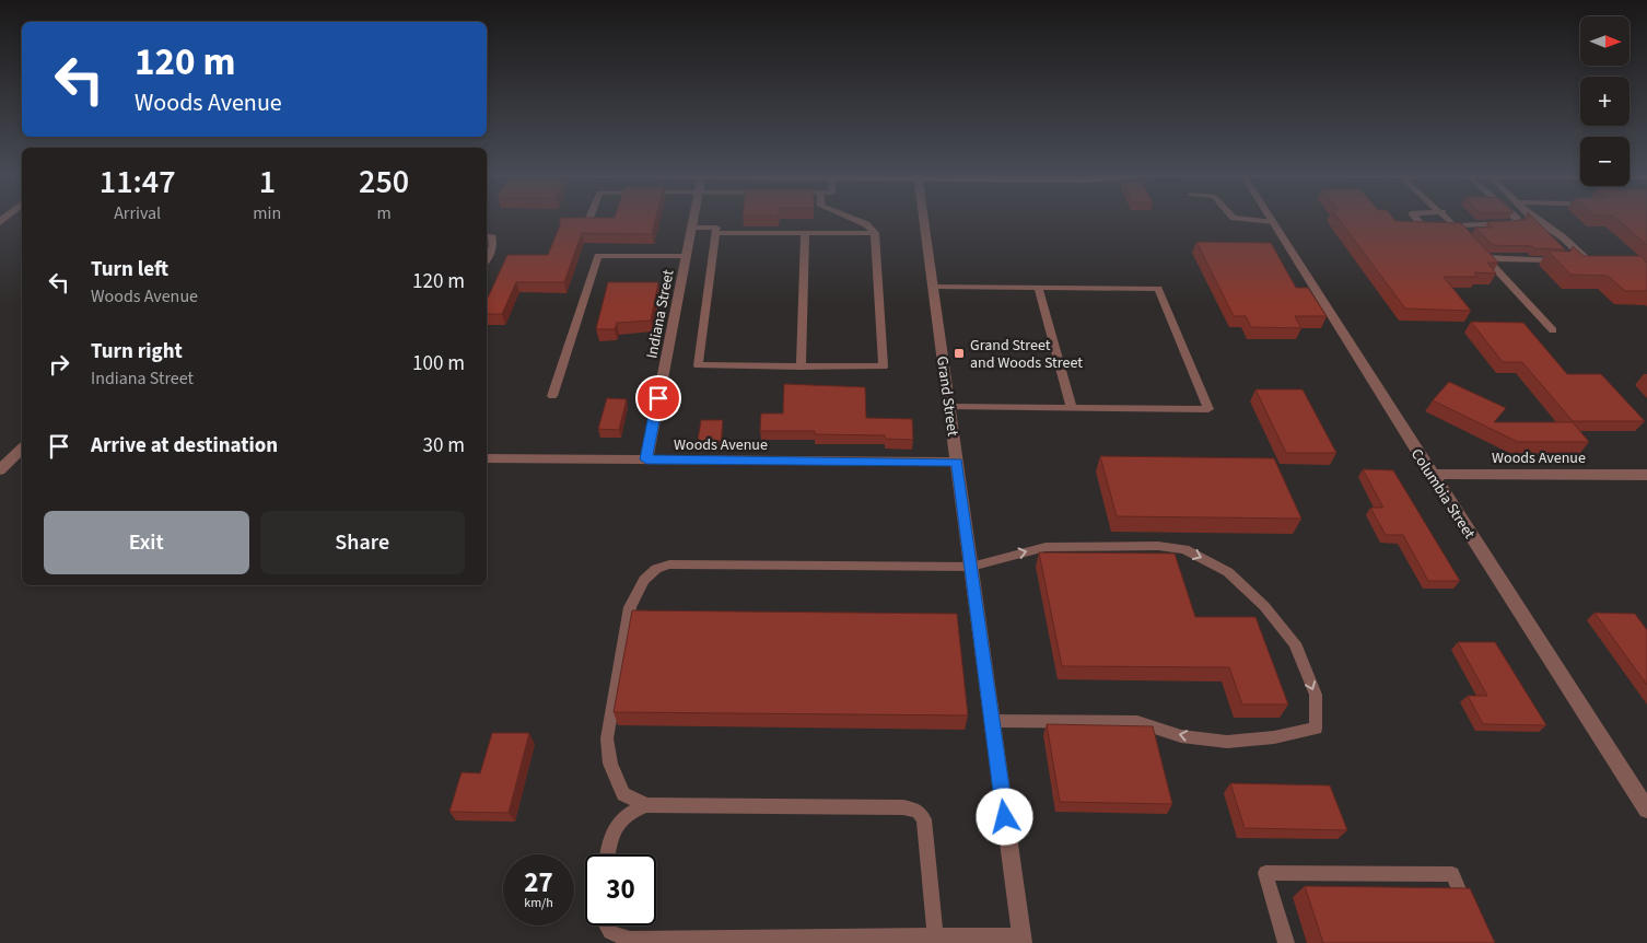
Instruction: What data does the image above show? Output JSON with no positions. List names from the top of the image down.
{
  "streets": {
    "street": [
      "Indiana Street",
      "Grand Street",
      "Woods Avenue",
      "Columbia Street"
    ]
  },
  "crossings": [
    ["Indiana Street", "Woods Avenue"],
    ["Grand Street", "Woods Avenue"],
    ["Woods Avenue", "Columbia Street"]
  ],
  "places": {
    "transit": ["Grand Street and Woods Street"]
  },
  "north": "right",
  "page": {
    "map_buttons": ["+", "−"],
    "turn": ["120 m", "Woods Avenue"],
    "eta": [
      "11:47",
      "Arrival",
      "1",
      "min",
      "250",
      "m"
    ],
    "list": [
      {
        "name": "Turn left",
        "note": "Woods Avenue",
        "value": "120 m"
      },
      {
        "name": "Turn right",
        "note": "Indiana Street",
        "value": "100 m"
      },
      {
        "name": "Arrive at destination",
        "value": "30 m"
      }
    ],
    "buttons": ["Exit", "Share"],
    "speed": "27 km/h",
    "limit": "30"
  }
}
